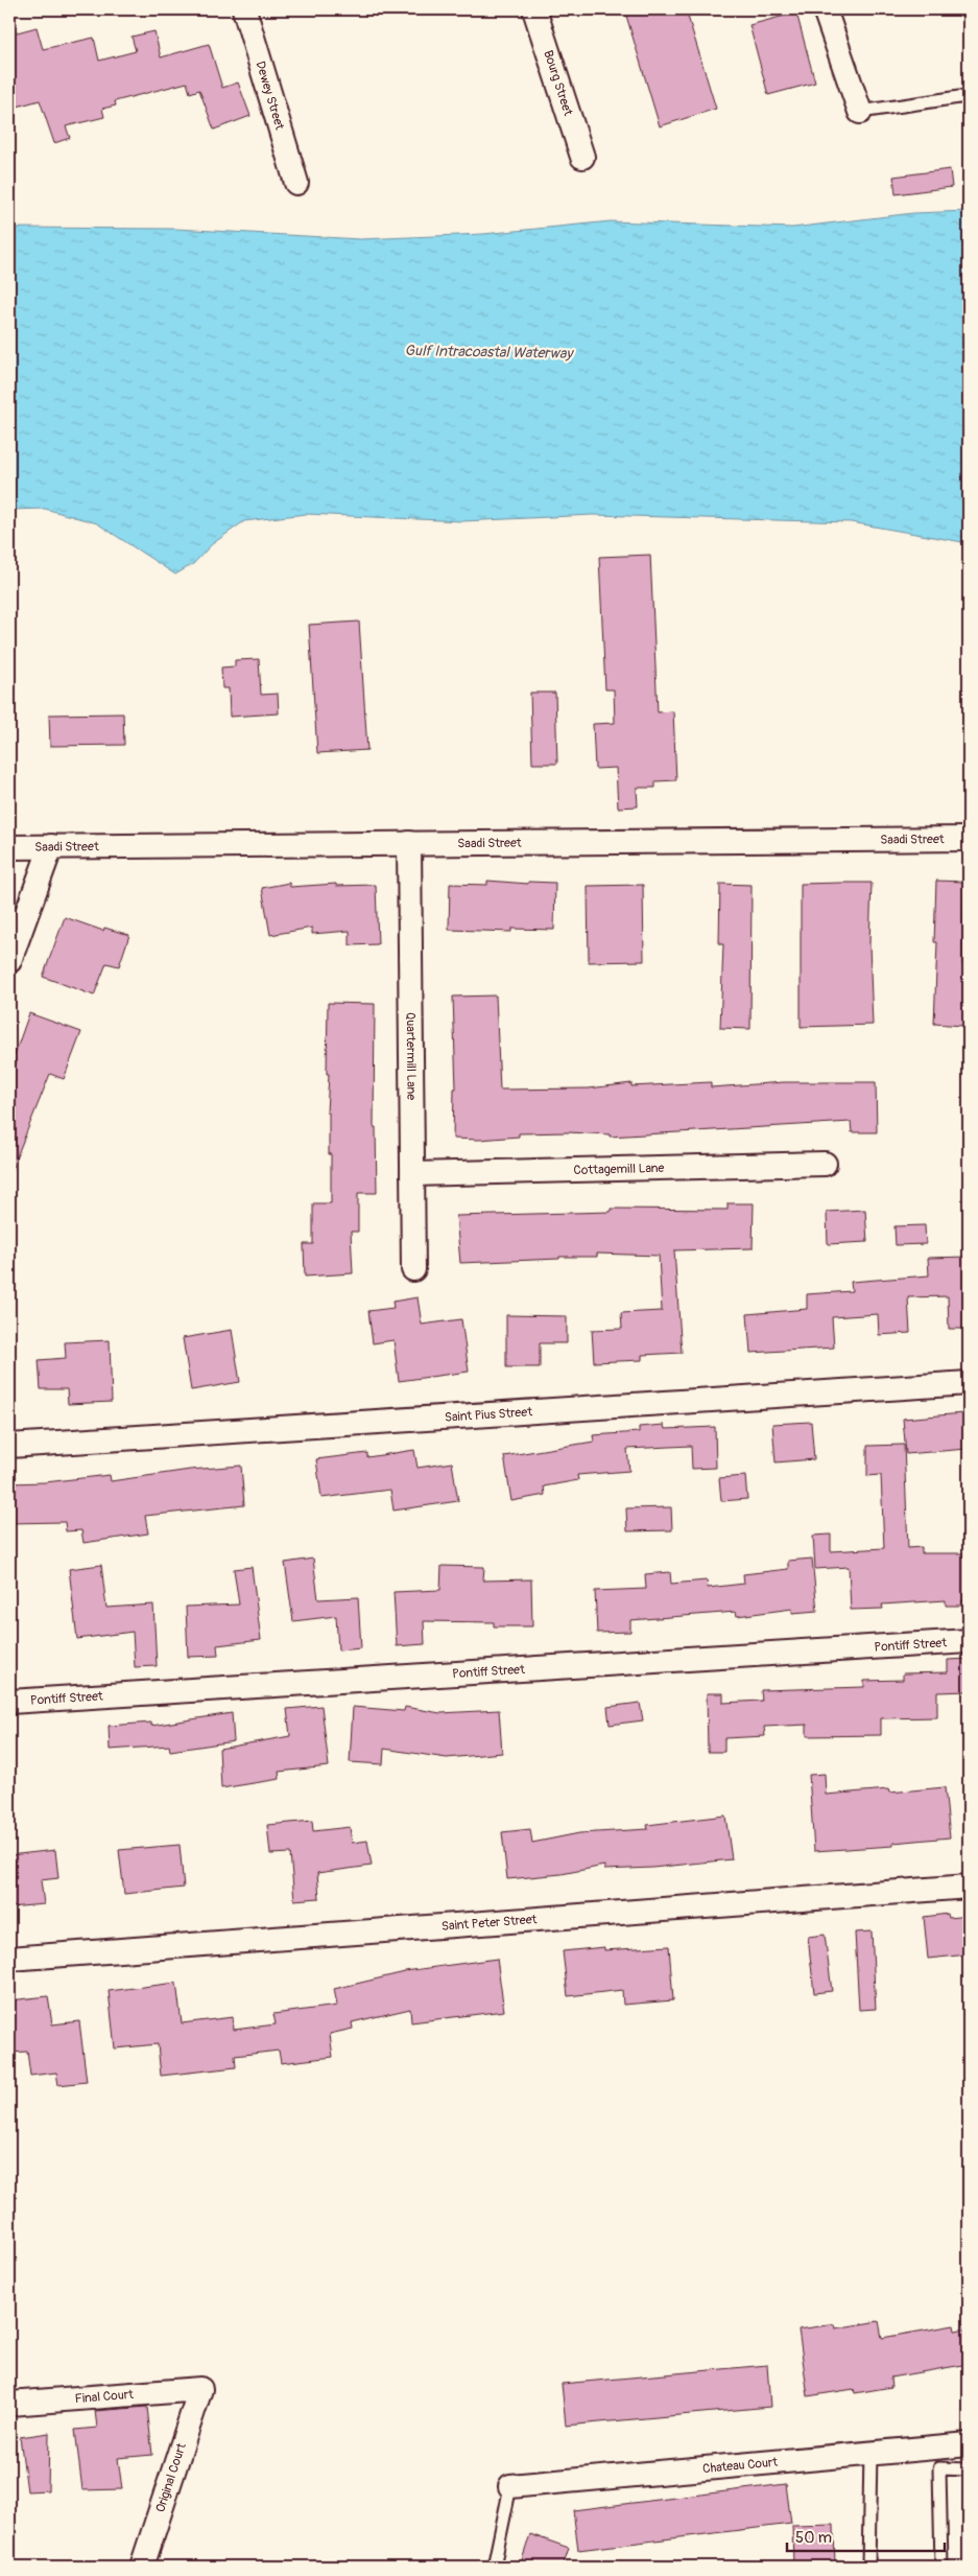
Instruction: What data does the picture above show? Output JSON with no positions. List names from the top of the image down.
{
  "streets": {
    "street": [
      "Bourg Street",
      "Dewey Street",
      "Saadi Street",
      "Quartermill Lane",
      "Cottagemill Lane",
      "Saint Pius Street",
      "Pontiff Street",
      "Saint Peter Street",
      "Final Court",
      "Chateau Court",
      "Original Court"
    ]
  },
  "crossings": [
    ["Saadi Street", "Quartermill Lane"],
    ["Quartermill Lane", "Cottagemill Lane"],
    ["Final Court", "Original Court"]
  ],
  "water": ["Gulf Intracoastal Waterway"],
  "scale_bar": "50 m"
}
